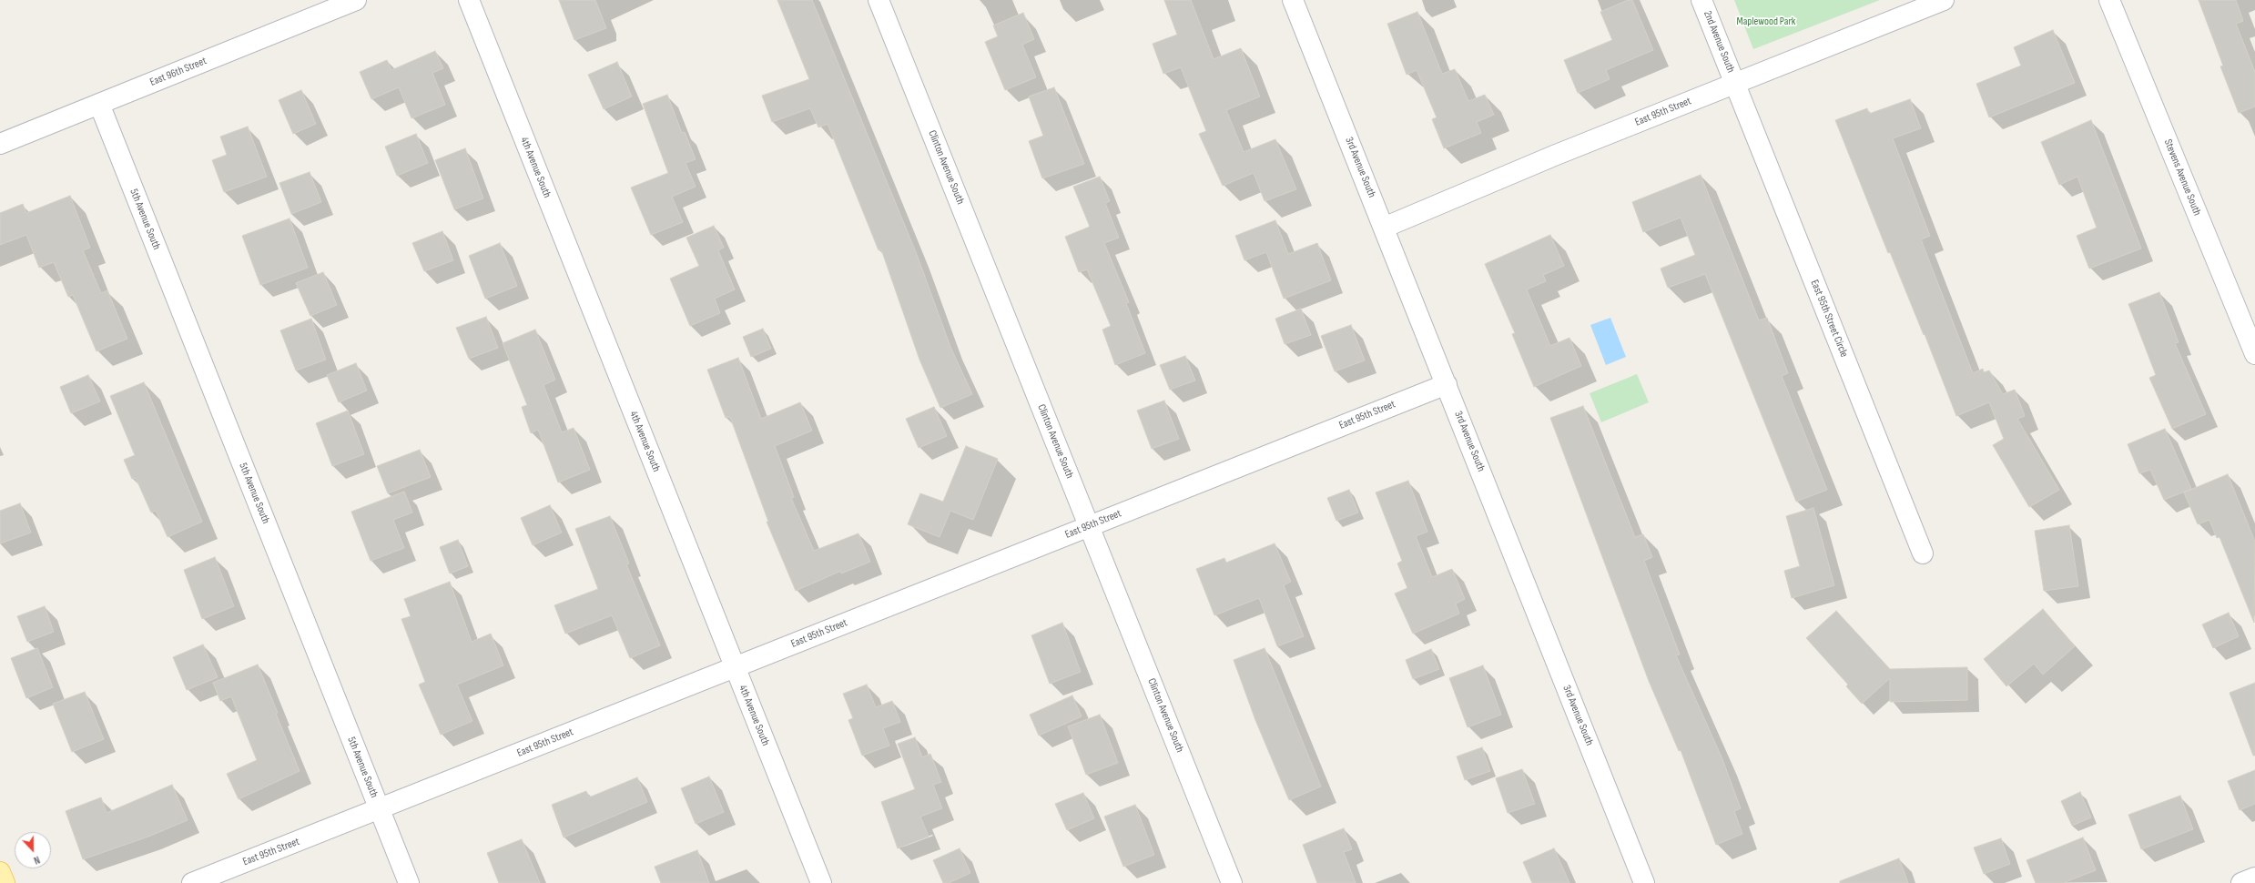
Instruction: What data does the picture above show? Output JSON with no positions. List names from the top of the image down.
{
  "streets": {
    "street": [
      "2nd Avenue South",
      "East 96th Street",
      "East 95th Street",
      "4th Avenue South",
      "Clinton Avenue South",
      "3rd Avenue South",
      "Stevens Avenue South",
      "5th Avenue South",
      "East 95th Street Circle"
    ]
  },
  "crossings": [
    ["2nd Avenue South", "East 95th Street"],
    ["2nd Avenue South", "East 95th Street Circle"],
    ["East 96th Street", "5th Avenue South"],
    ["East 95th Street", "4th Avenue South"],
    ["East 95th Street", "Clinton Avenue South"],
    ["East 95th Street", "3rd Avenue South"],
    ["East 95th Street", "5th Avenue South"],
    ["East 95th Street", "East 95th Street Circle"]
  ],
  "parks": ["Maplewood Park"],
  "north": "bottom"
}
